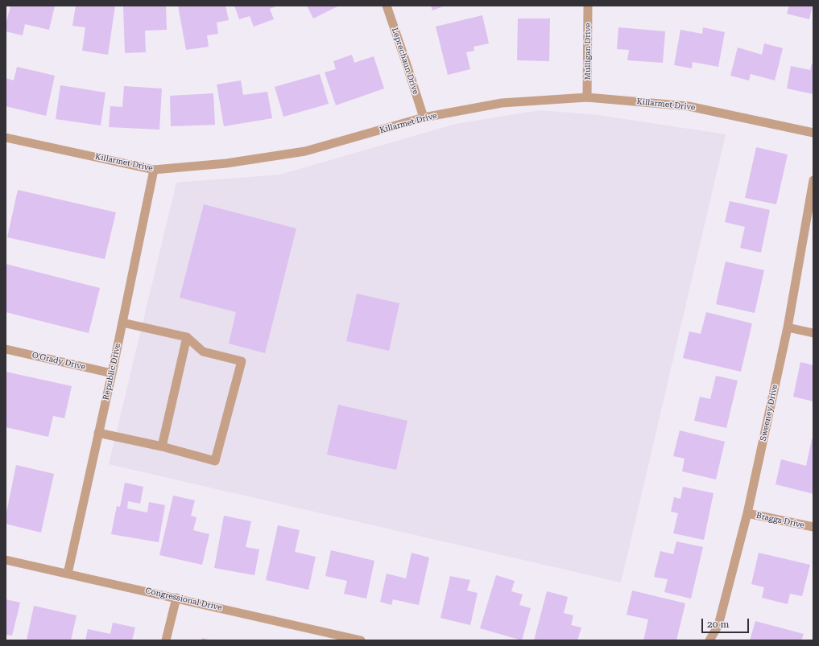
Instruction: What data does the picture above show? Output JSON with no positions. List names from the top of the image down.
{
  "streets": {
    "street": [
      "Mulligan Drive",
      "Leprechaun Drive",
      "Killarmet Drive",
      "O'Grady Drive",
      "Republic Drive",
      "Sweeney Drive",
      "Braggs Drive",
      "Congressional Drive"
    ]
  },
  "crossings": [
    ["Mulligan Drive", "Killarmet Drive"],
    ["Leprechaun Drive", "Killarmet Drive"],
    ["Killarmet Drive", "Republic Drive"],
    ["O'Grady Drive", "Republic Drive"],
    ["Republic Drive", "Congressional Drive"],
    ["Sweeney Drive", "Braggs Drive"]
  ],
  "scale_bar": "20 m"
}
